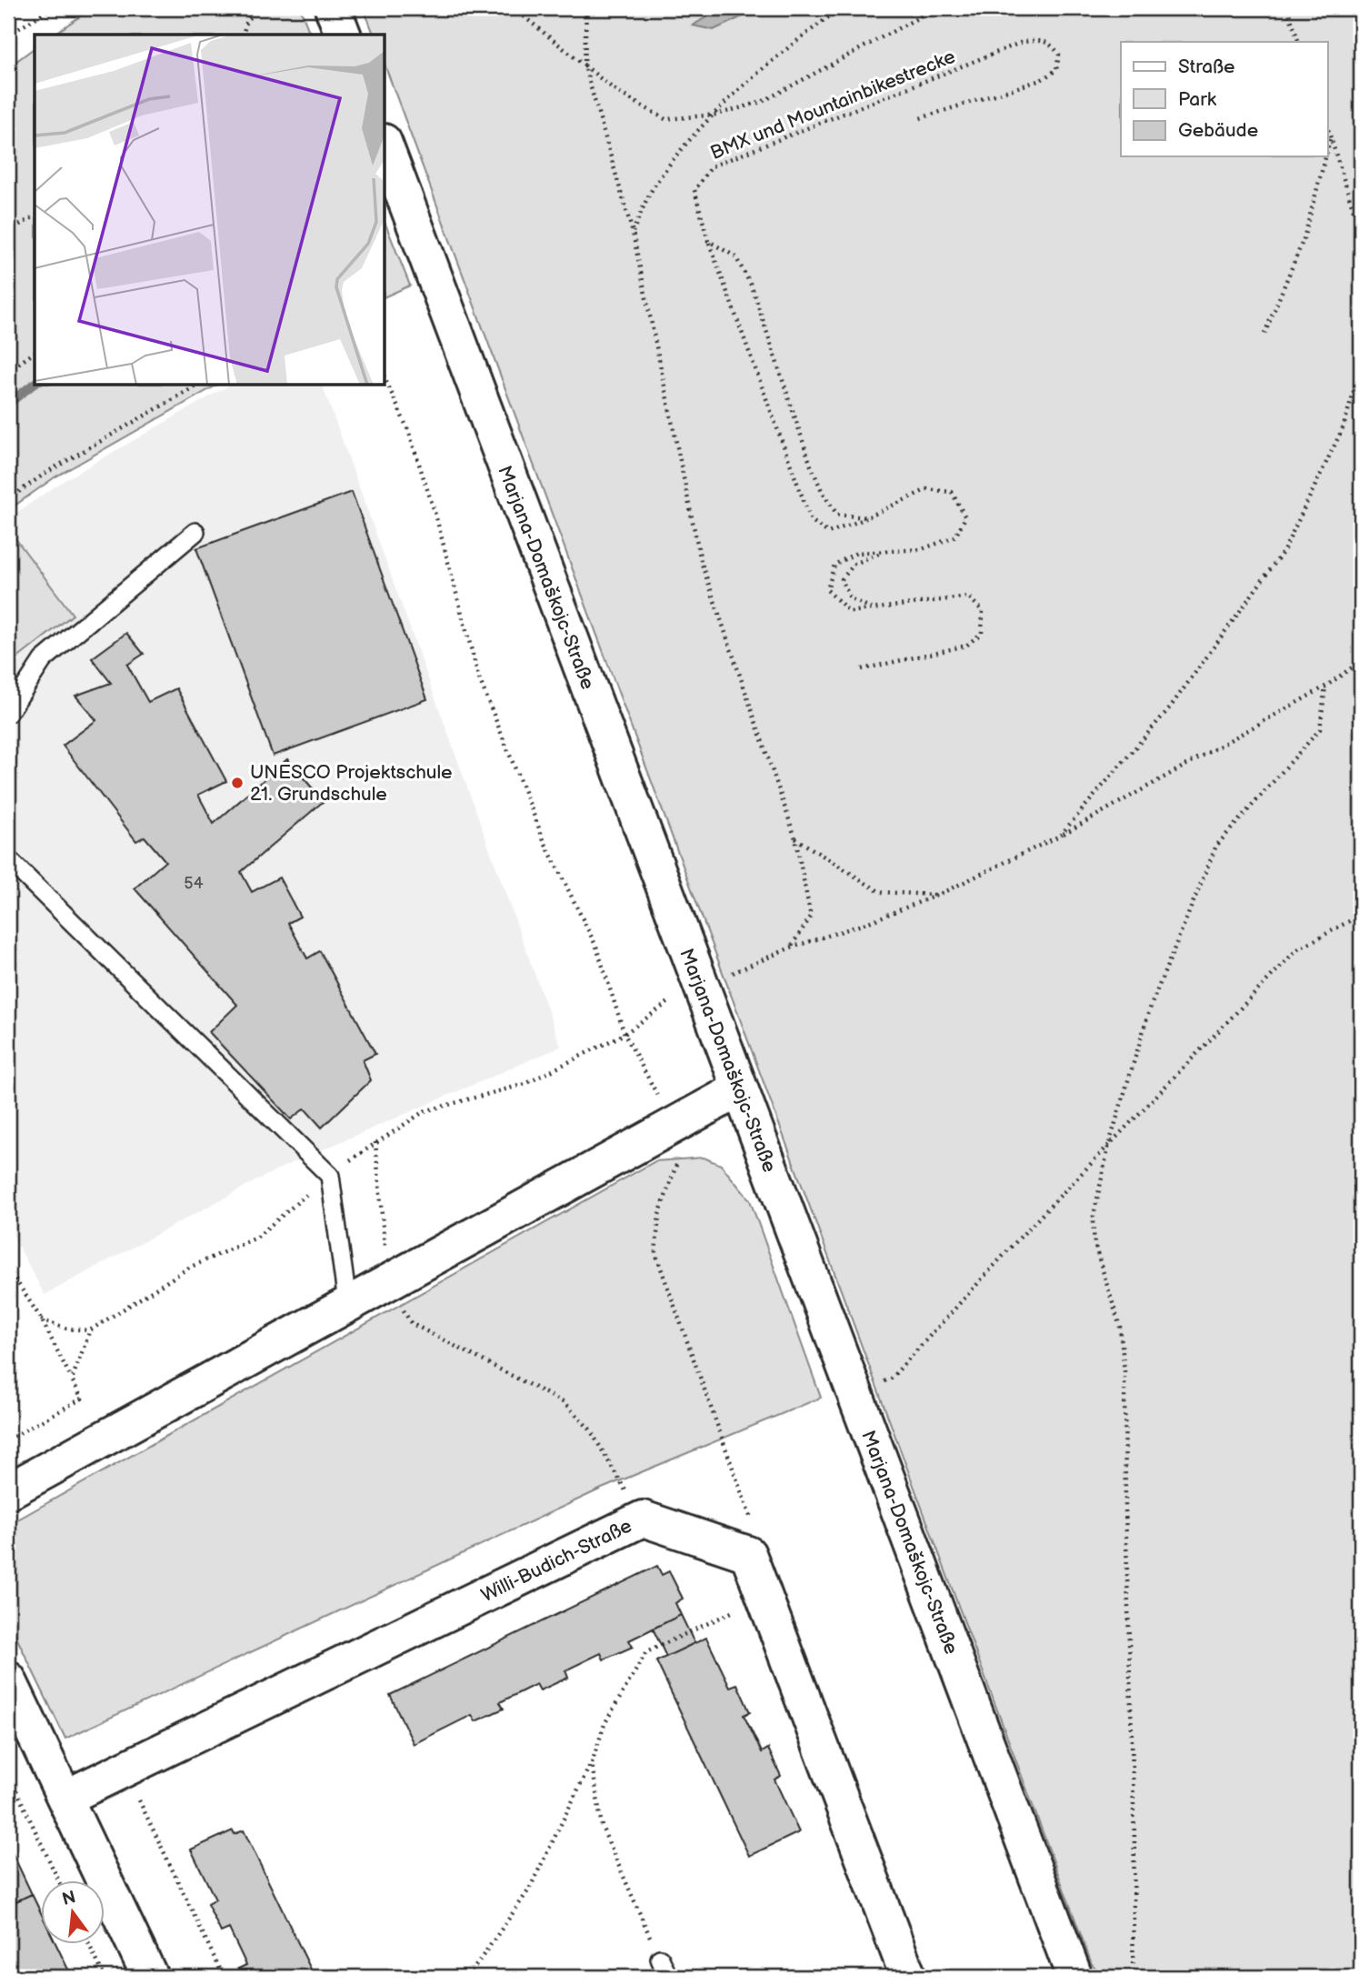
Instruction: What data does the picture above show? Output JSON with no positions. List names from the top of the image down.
{
  "streets": {
    "street": ["Marjana-Domaškojc-Straße", "Willi-Budich-Straße"],
    "path": ["BMX und Mountainbikestrecke"]
  },
  "places": ["UNESCO Projektschule 21. Grundschule"],
  "house_numbers": ["54"],
  "legend": ["Straße", "Park", "Gebäude"],
  "north": "top"
}
